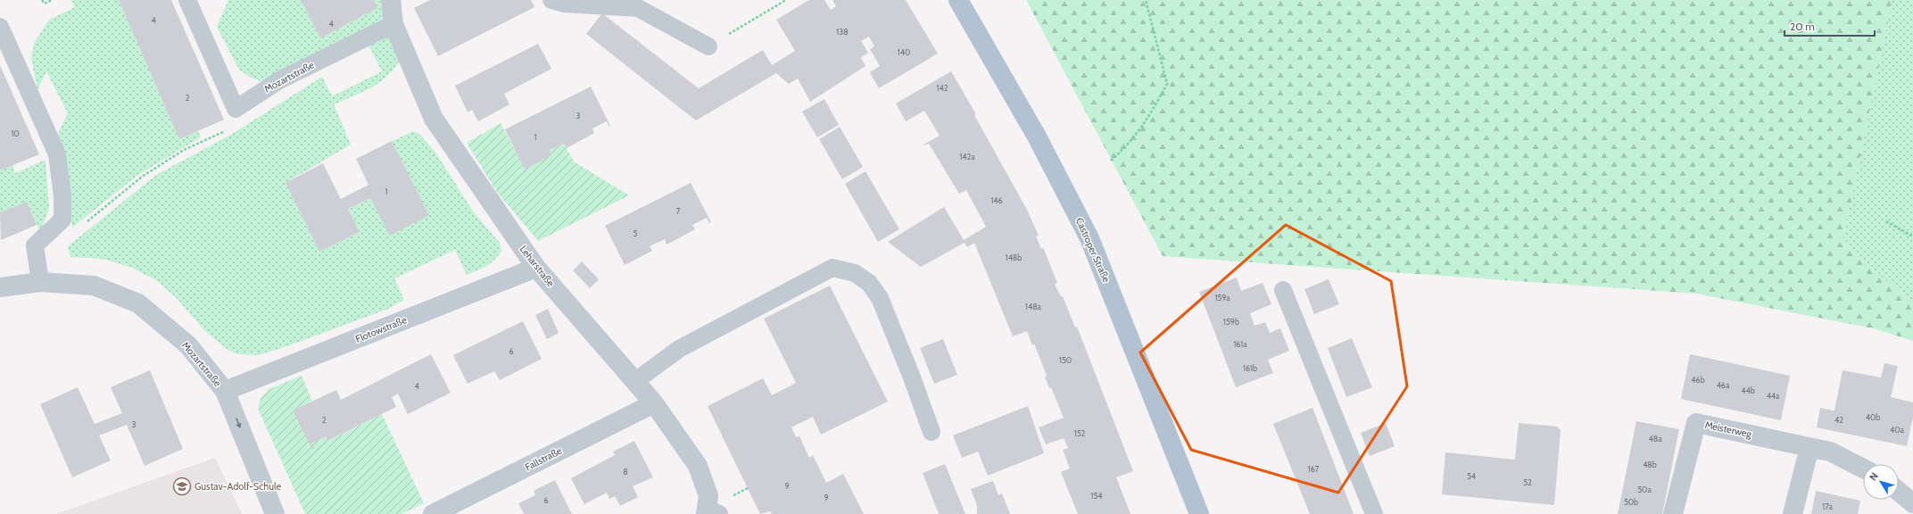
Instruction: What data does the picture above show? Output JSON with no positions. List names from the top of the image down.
{
  "streets": {
    "main road": ["Castroper Straße"],
    "street": [
      "Mozartstraße",
      "Leharstraße",
      "Flotowstraße",
      "Meisterweg",
      "Fallstraße"
    ]
  },
  "crossings": [
    ["Mozartstraße", "Leharstraße"],
    ["Mozartstraße", "Flotowstraße"],
    ["Leharstraße", "Flotowstraße"],
    ["Leharstraße", "Fallstraße"]
  ],
  "places": {
    "school or university": ["Gustav-Adolf-Schule"]
  },
  "house_numbers": [
    "4",
    "4",
    "138",
    "140",
    "142",
    "2",
    "3",
    "10",
    "1",
    "142a",
    "1",
    "146",
    "7",
    "5",
    "148b",
    "159a",
    "148a",
    "159b",
    "161a",
    "6",
    "150",
    "161b",
    "46b",
    "46a",
    "4",
    "44b",
    "44a",
    "40b",
    "2",
    "42",
    "3",
    "40a",
    "152",
    "48a",
    "48b",
    "167",
    "8",
    "54",
    "52",
    "9",
    "50a",
    "154",
    "9",
    "6",
    "50b",
    "17a"
  ],
  "scale_bar": "20 m",
  "north": "top left"
}
